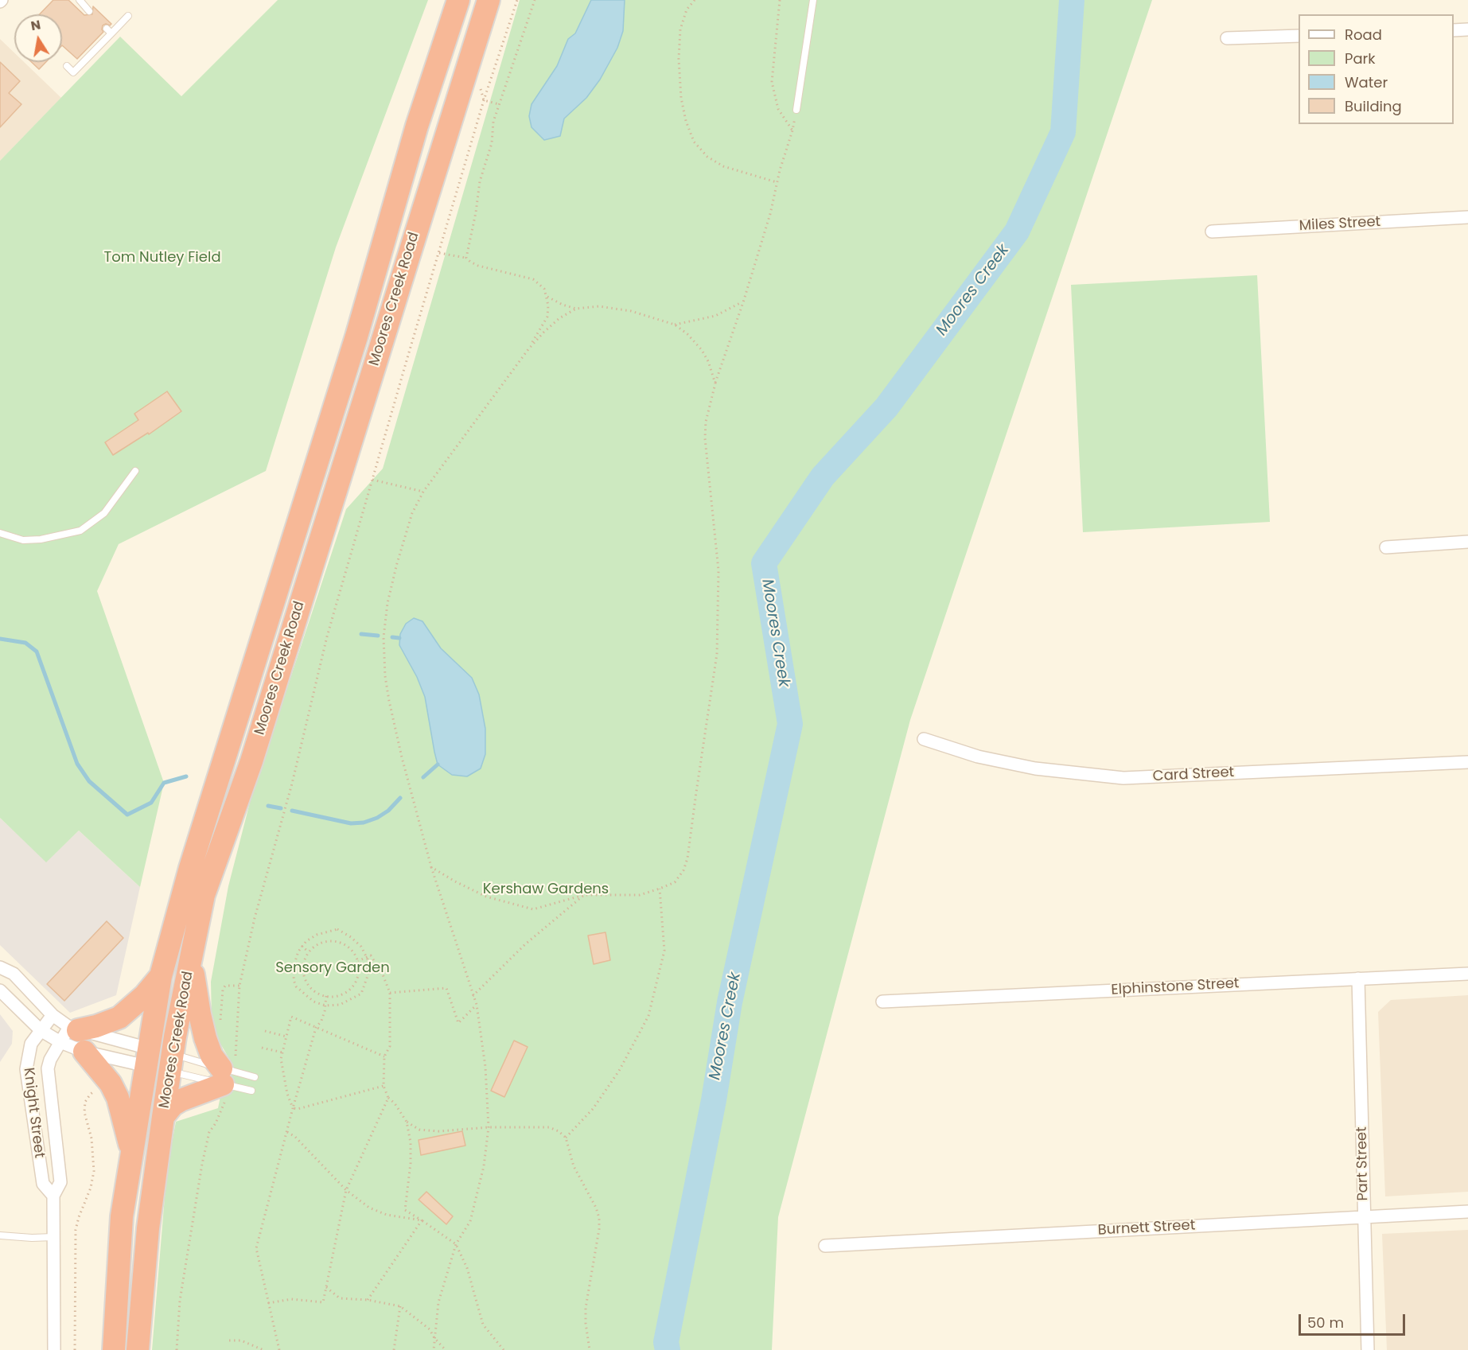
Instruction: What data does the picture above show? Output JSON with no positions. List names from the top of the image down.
{
  "streets": {
    "highway": ["Moores Creek Road"],
    "street": [
      "Miles Street",
      "Card Street",
      "Elphinstone Street",
      "Knight Street",
      "Part Street",
      "Burnett Street"
    ]
  },
  "crossings": [
    ["Elphinstone Street", "Part Street"],
    ["Part Street", "Burnett Street"]
  ],
  "water": ["Moores Creek"],
  "parks": ["Tom Nutley Field", "Kershaw Gardens", "Sensory Garden"],
  "legend": [
    "Road",
    "Park",
    "Water",
    "Building"
  ],
  "scale_bar": "50 m",
  "north": "top"
}
